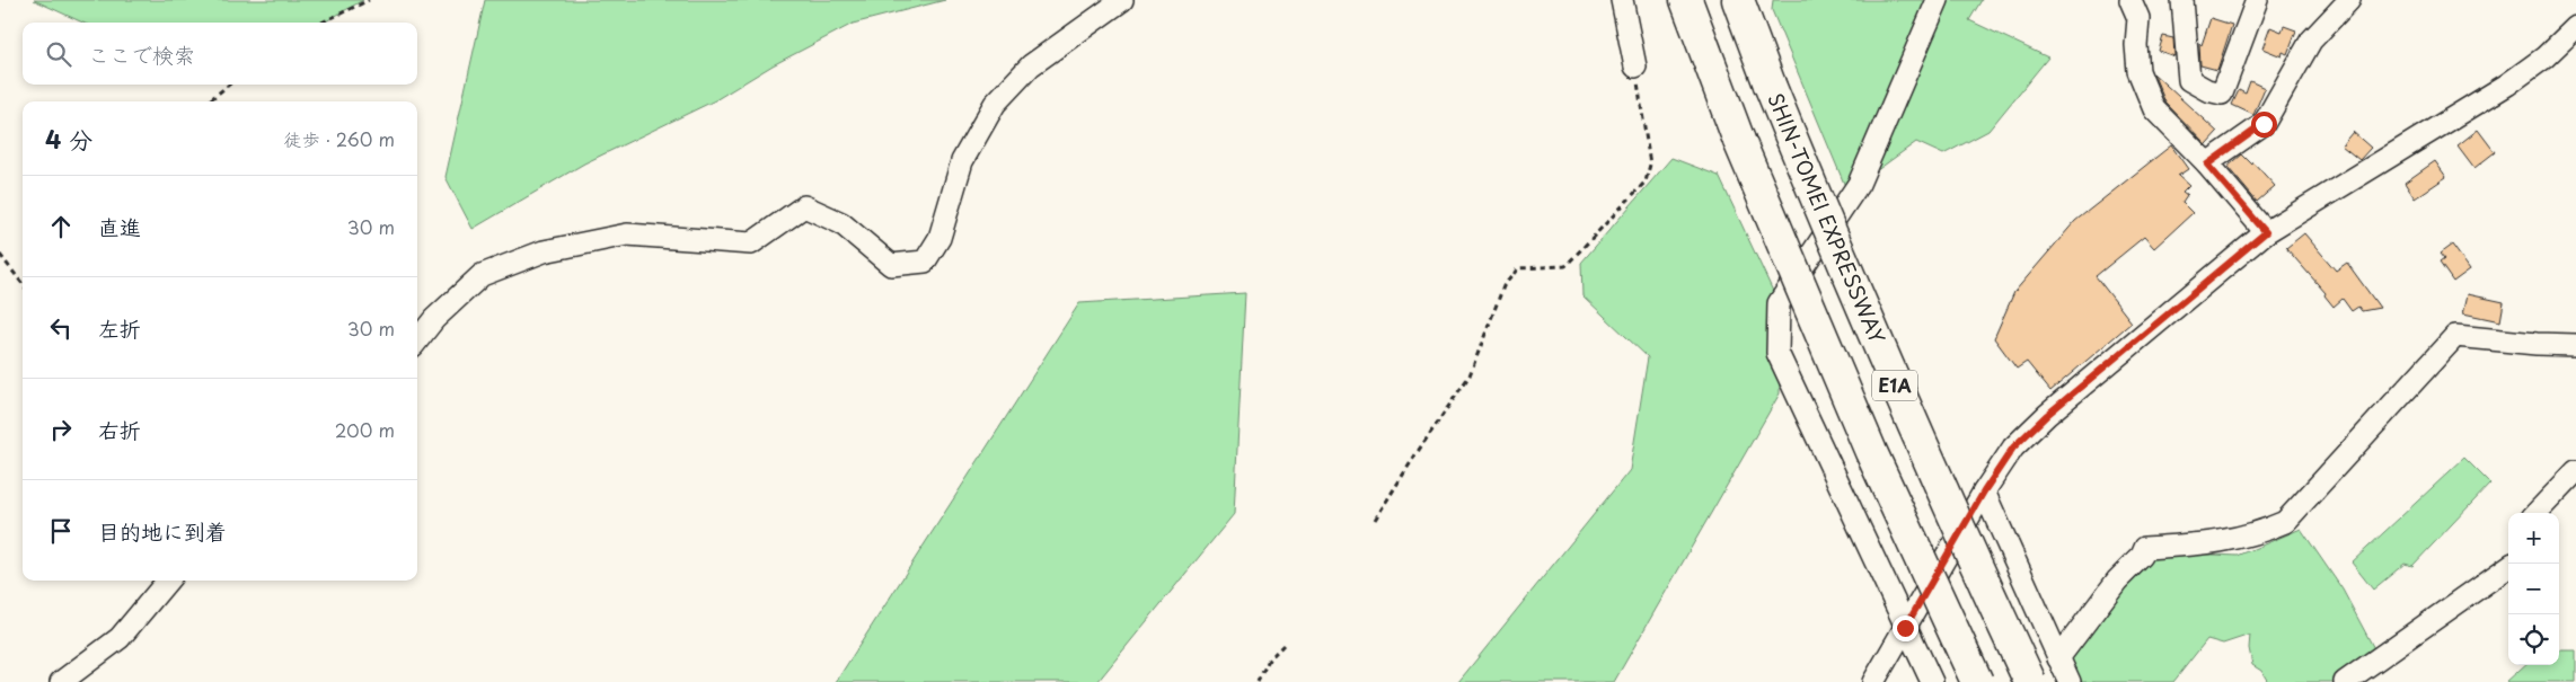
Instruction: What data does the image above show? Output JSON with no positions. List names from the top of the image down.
{
  "streets": {
    "highway": ["SHIN-TOMEI EXPRESSWAY", "E1A"]
  },
  "page": {
    "search": "ここで検索",
    "heading": ["4 分", "徒歩 · 260 m"],
    "list": [
      ["直進", "30 m"],
      ["左折", "30 m"],
      ["右折", "200 m"],
      "目的地に到着"
    ],
    "map_buttons": ["+", "−"]
  }
}
